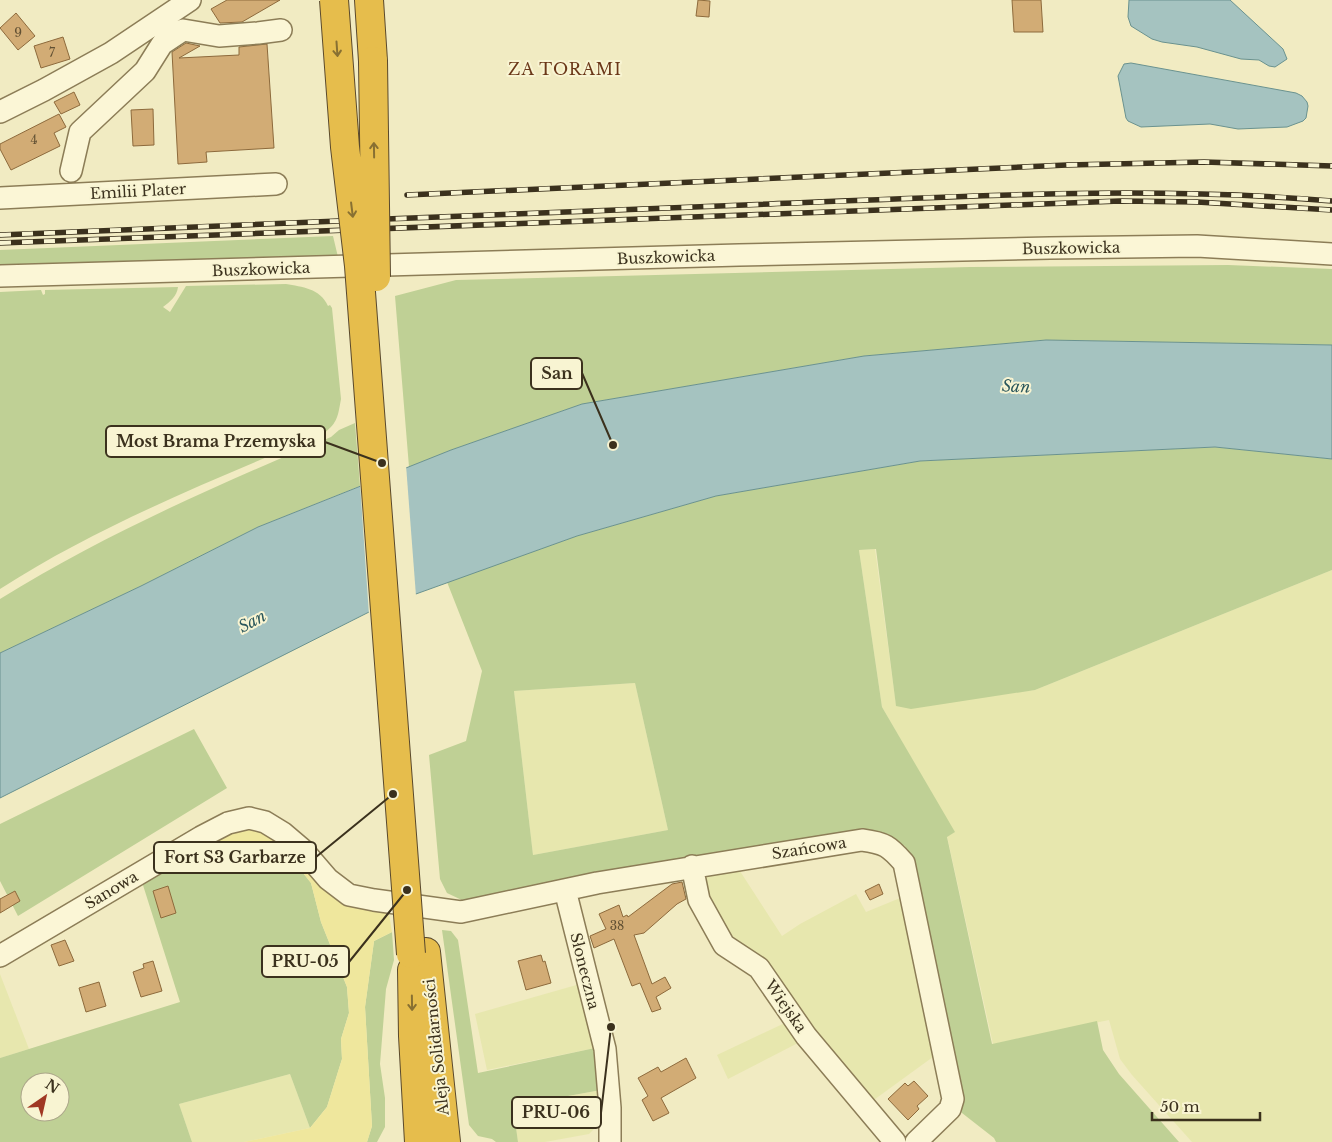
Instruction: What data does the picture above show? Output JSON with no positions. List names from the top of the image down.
{
  "streets": {
    "highway": ["Aleja Solidarności"],
    "street": [
      "Emilii Plater",
      "Buszkowicka",
      "Szańcowa",
      "Sanowa",
      "Słoneczna",
      "Wiejska"
    ]
  },
  "crossings": [
    ["Szańcowa", "Sanowa"],
    ["Szańcowa", "Słoneczna"],
    ["Szańcowa", "Wiejska"]
  ],
  "districts": ["ZA TORAMI"],
  "water": ["San"],
  "places": [
    "San",
    "Most Brama Przemyska",
    "Fort S3 Garbarze",
    "PRU-05",
    "PRU-06"
  ],
  "house_numbers": [
    "9",
    "7",
    "4",
    "38"
  ],
  "scale_bar": "50 m",
  "north": "top right"
}
